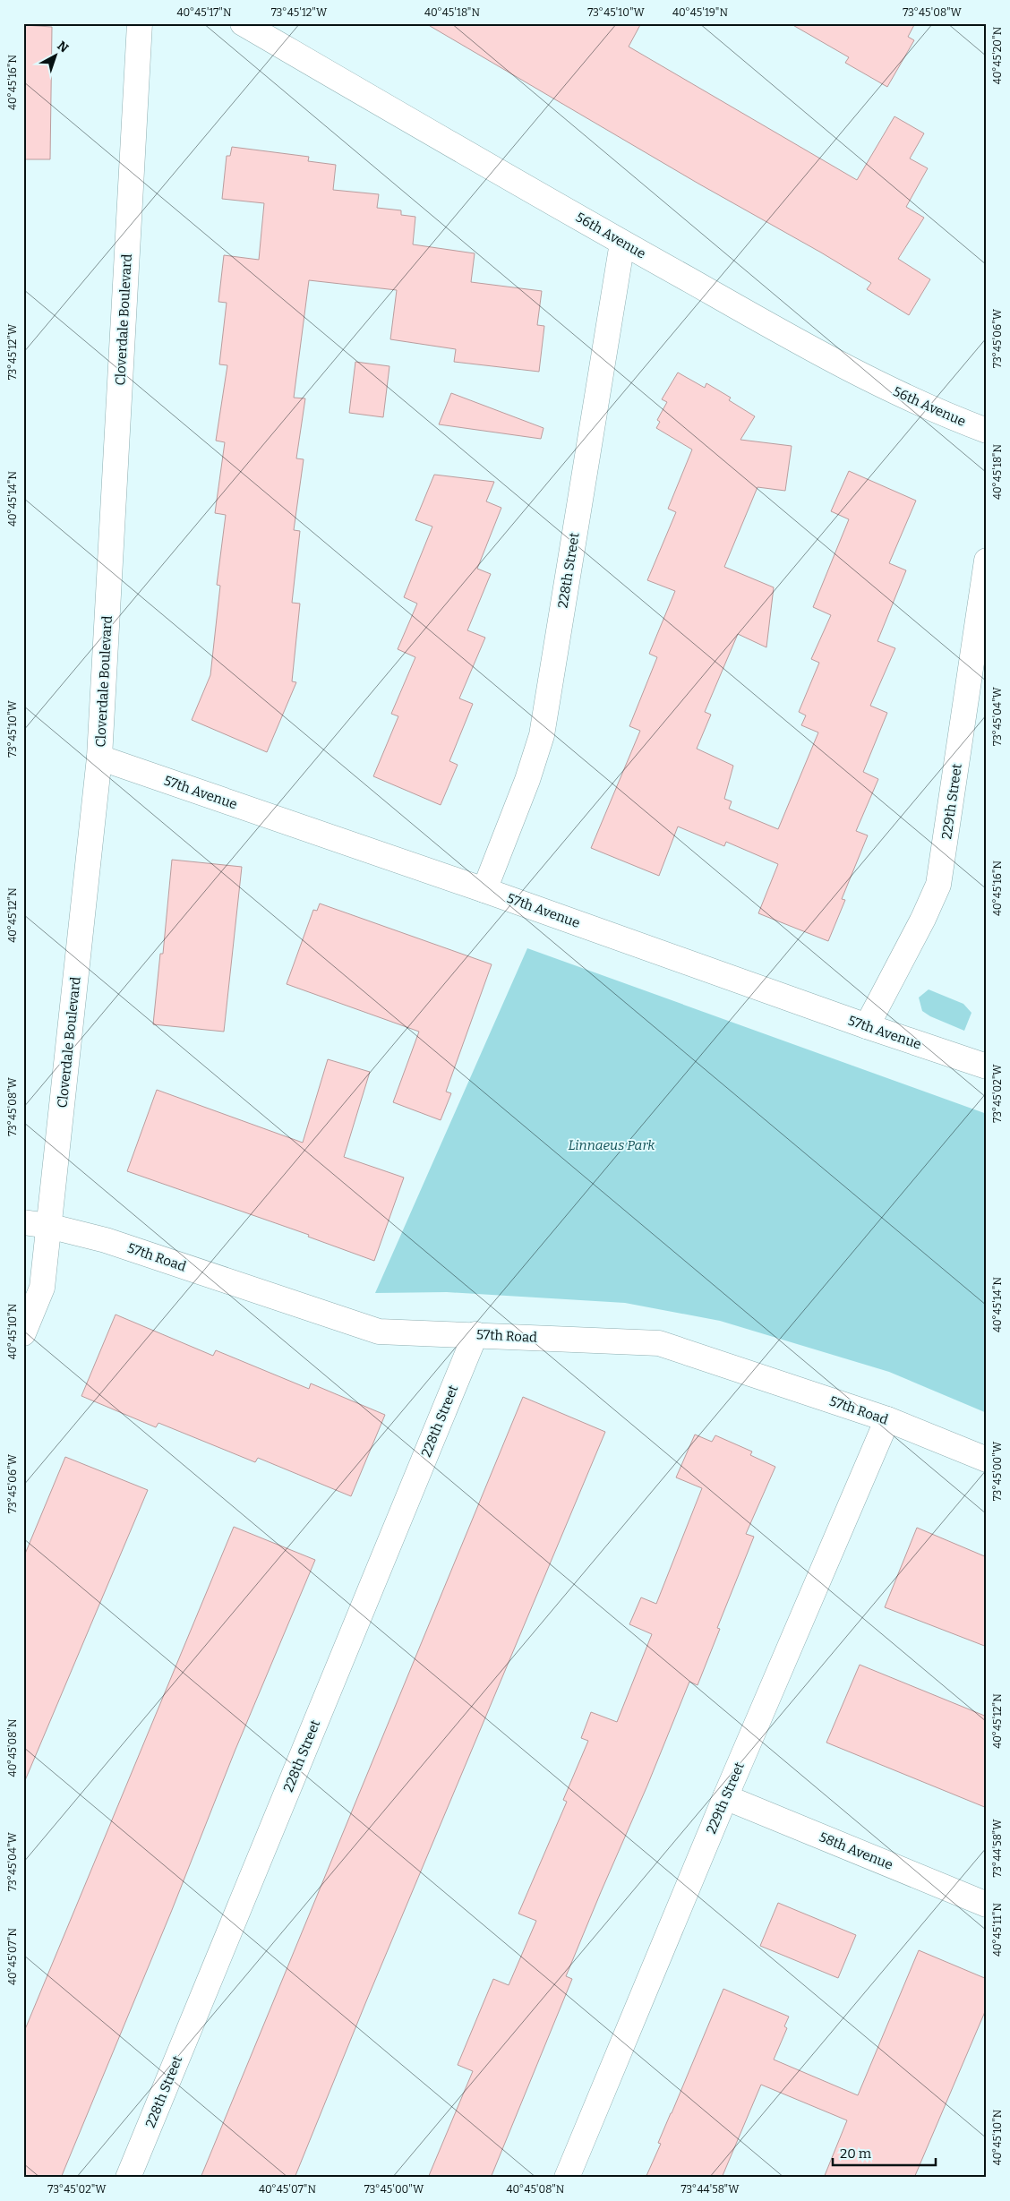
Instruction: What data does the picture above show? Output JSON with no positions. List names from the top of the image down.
{
  "streets": {
    "street": [
      "56th Avenue",
      "Cloverdale Boulevard",
      "228th Street",
      "57th Avenue",
      "229th Street",
      "57th Road",
      "58th Avenue"
    ]
  },
  "crossings": [
    ["56th Avenue", "228th Street"],
    ["Cloverdale Boulevard", "57th Avenue"],
    ["Cloverdale Boulevard", "57th Road"],
    ["228th Street", "57th Avenue"],
    ["228th Street", "57th Road"],
    ["57th Avenue", "229th Street"],
    ["229th Street", "57th Road"],
    ["229th Street", "58th Avenue"]
  ],
  "parks": ["Linnaeus Park"],
  "scale_bar": "20 m",
  "north": "top right",
  "coordinates": [
    "40°45'17\"N",
    "73°45'12\"W",
    "40°45'18\"N",
    "73°45'10\"W",
    "40°45'19\"N",
    "73°45'08\"W",
    "40°45'20\"N",
    "40°45'16\"N",
    "73°45'06\"W",
    "40°45'14\"N",
    "73°45'04\"W",
    "40°45'12\"N",
    "73°45'02\"W",
    "40°45'10\"N",
    "73°45'00\"W",
    "40°45'08\"N",
    "73°44'58\"W",
    "40°45'11\"N",
    "40°45'07\"N"
  ]
}
